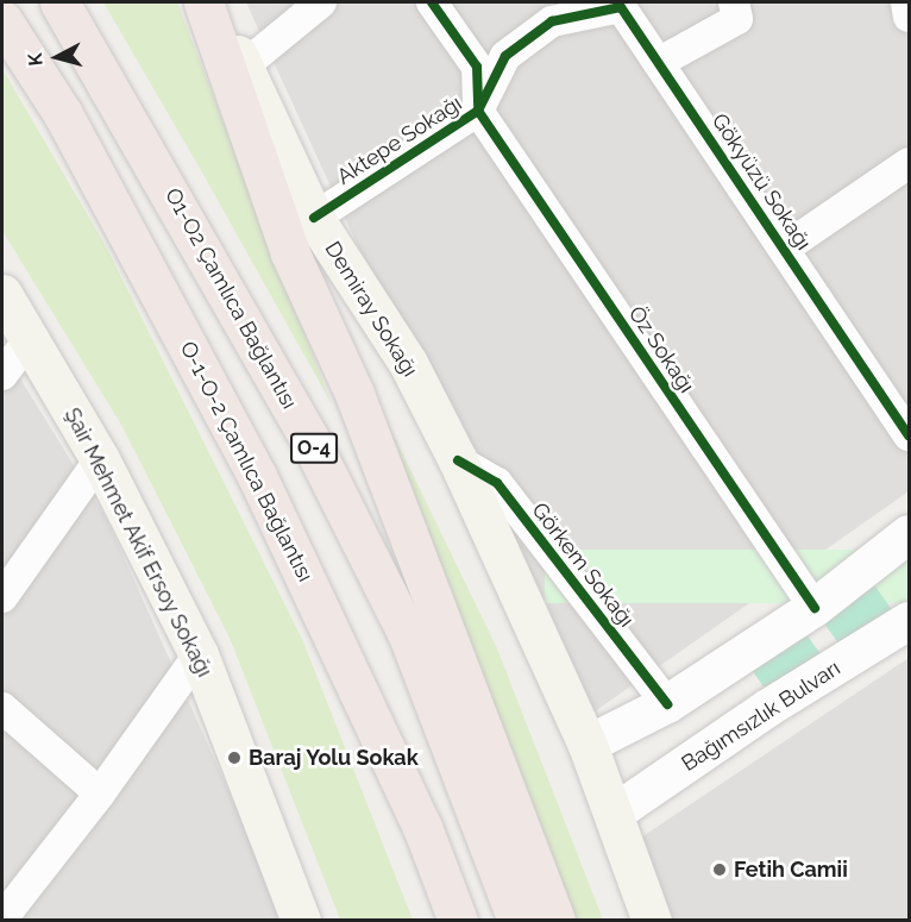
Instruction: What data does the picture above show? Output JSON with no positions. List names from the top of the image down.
{
  "streets": {
    "highway": ["O1-O2 Çamlıca Bağlantısı", "O-4", "O-1-O-2 Çamlıca Bağlantısı"],
    "main road": ["Demiray Sokağı", "Şair Mehmet Akif Ersoy Sokağı"],
    "street": [
      "Aktepe Sokağı",
      "Gökyüzü Sokağı",
      "Öz Sokağı",
      "Görkem Sokağı",
      "Bağımsızlık Bulvarı"
    ]
  },
  "crossings": [
    ["Aktepe Sokağı", "Gökyüzü Sokağı"],
    ["Aktepe Sokağı", "Demiray Sokağı"],
    ["Aktepe Sokağı", "Öz Sokağı"],
    ["Demiray Sokağı", "Görkem Sokağı"],
    ["Demiray Sokağı", "Bağımsızlık Bulvarı"]
  ],
  "places": ["Baraj Yolu Sokak", "Fetih Camii"],
  "north": "left"
}
